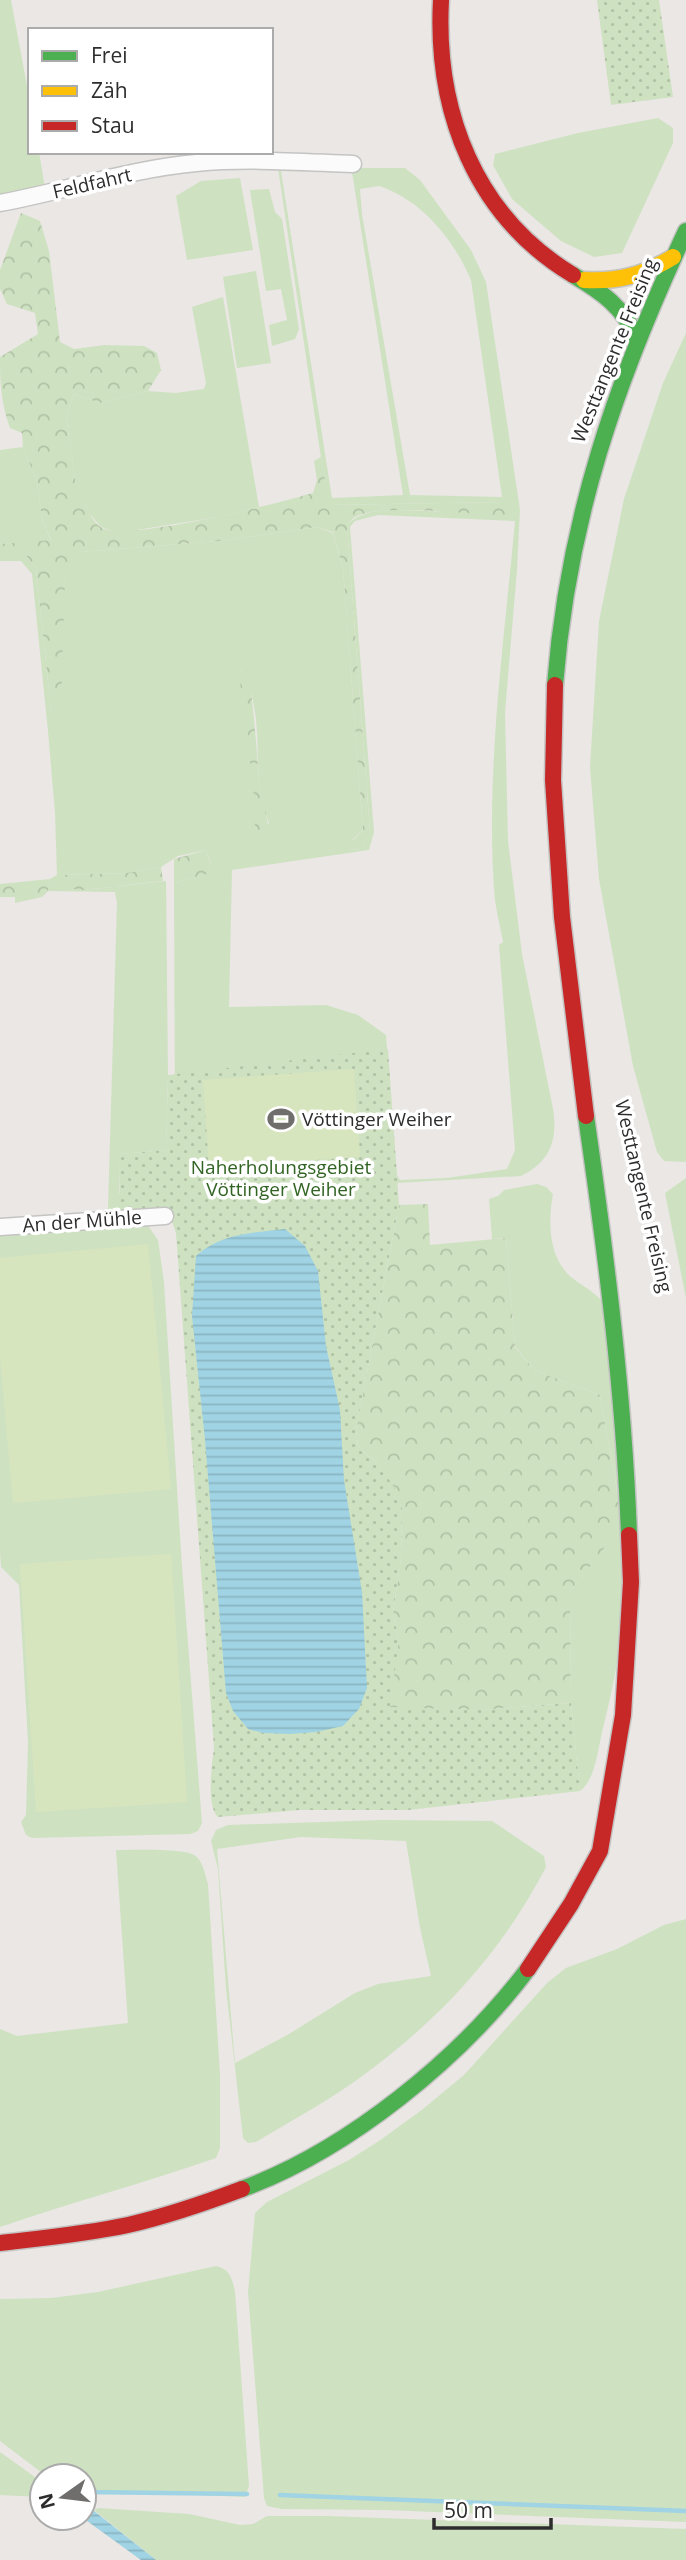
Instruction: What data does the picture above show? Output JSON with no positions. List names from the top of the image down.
{
  "streets": {
    "main road": ["Westtangente Freising"],
    "street": ["Feldfahrt", "An der Mühle"]
  },
  "parks": ["Naherholungsgebiet Vöttinger Weiher"],
  "places": {
    "sports": ["Vöttinger Weiher"]
  },
  "legend": ["Frei", "Zäh", "Stau"],
  "scale_bar": "50 m",
  "north": "left"
}
